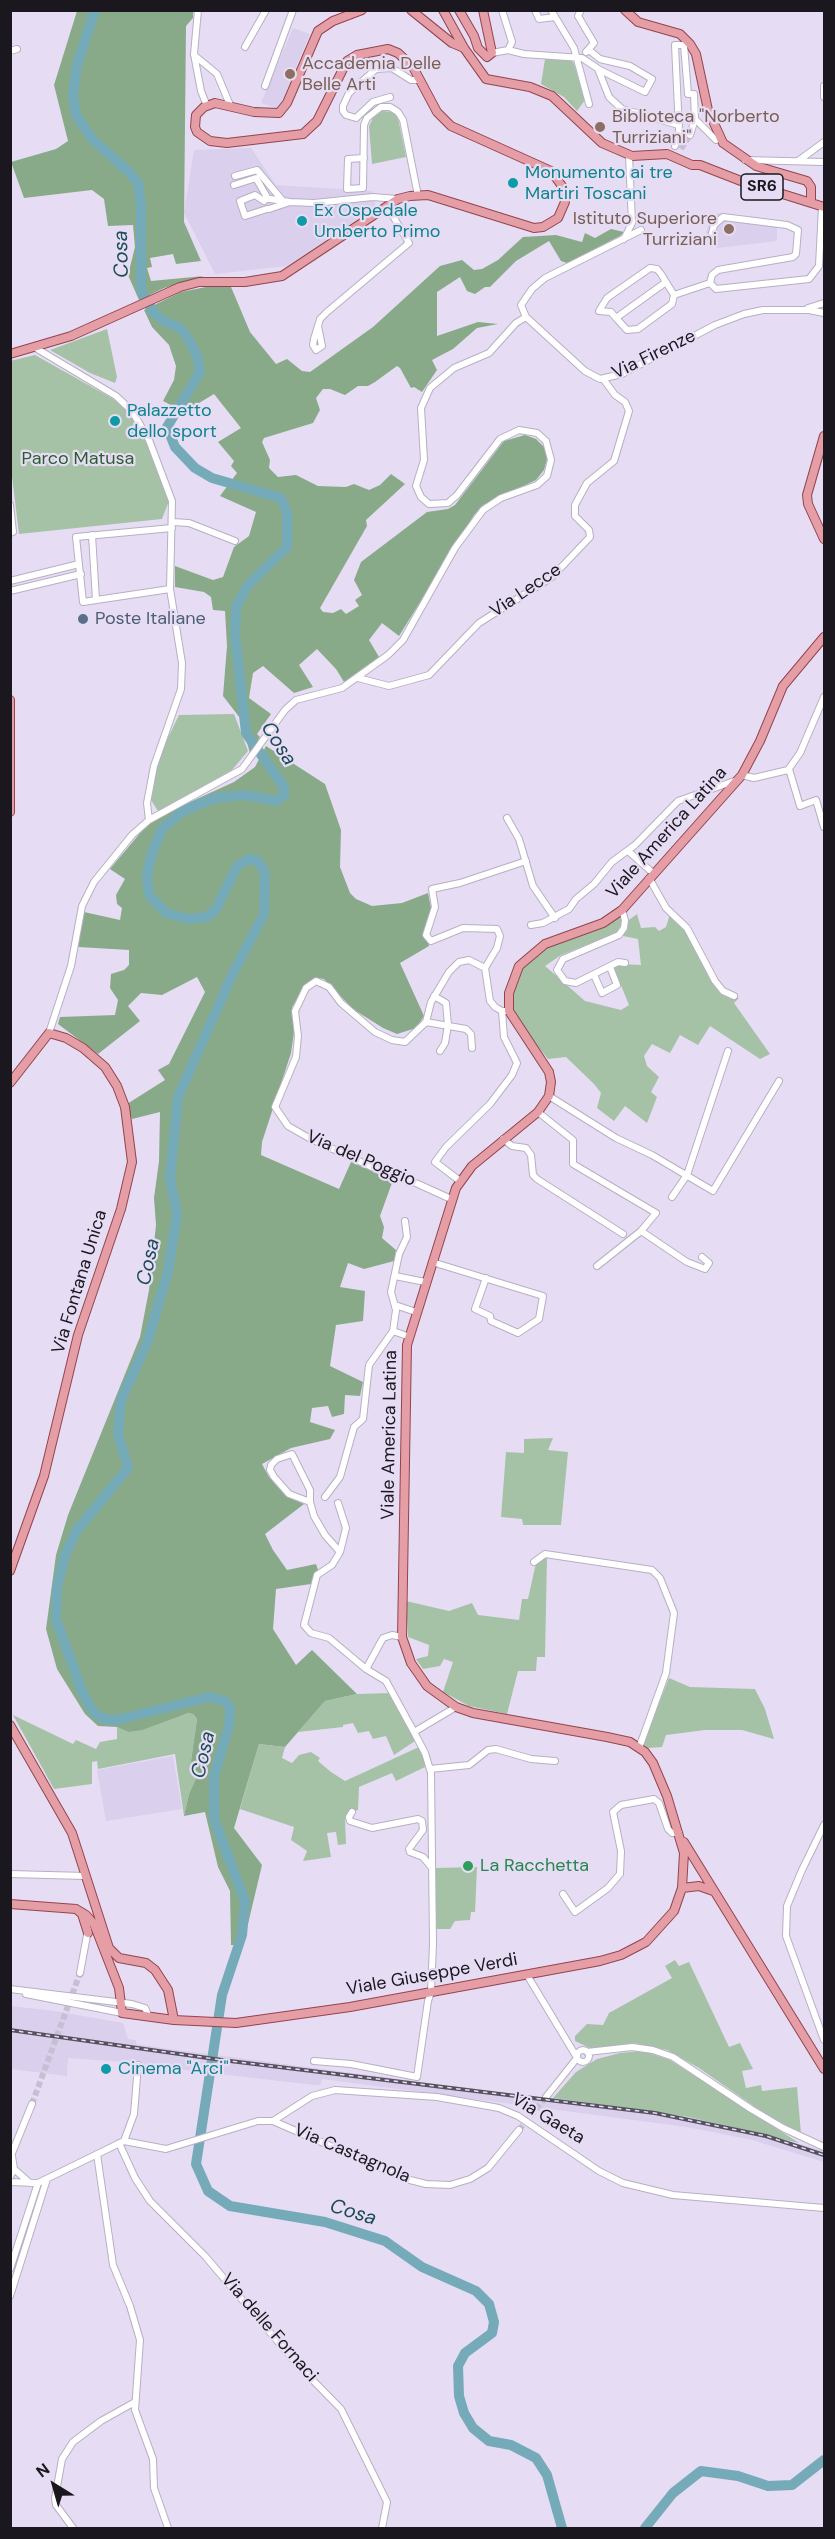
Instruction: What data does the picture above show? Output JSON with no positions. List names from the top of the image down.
{
  "streets": {
    "main road": [
      "SR6",
      "Viale America Latina",
      "Via Fontana Unica",
      "Viale Giuseppe Verdi"
    ],
    "street": [
      "Via Firenze",
      "Via Lecce",
      "Via del Poggio",
      "Via Gaeta",
      "Via Castagnola",
      "Via delle Fornaci"
    ]
  },
  "crossings": [
    ["Via Firenze", "Via Lecce"],
    ["Viale America Latina", "Via del Poggio"],
    ["Via Gaeta", "Via Castagnola"],
    ["Via Gaeta", "Via delle Fornaci"]
  ],
  "water": ["Cosa"],
  "parks": ["Parco Matusa"],
  "places": [
    "Accademia Delle Belle Arti",
    "Biblioteca \"Norberto Turriziani\"",
    "Monumento ai tre Martiri Toscani",
    "Ex Ospedale Umberto Primo",
    "Istituto Superiore Turriziani",
    "Palazzetto dello sport",
    "Poste Italiane",
    "La Racchetta",
    "Cinema \"Arci\""
  ],
  "north": "top left"
}
